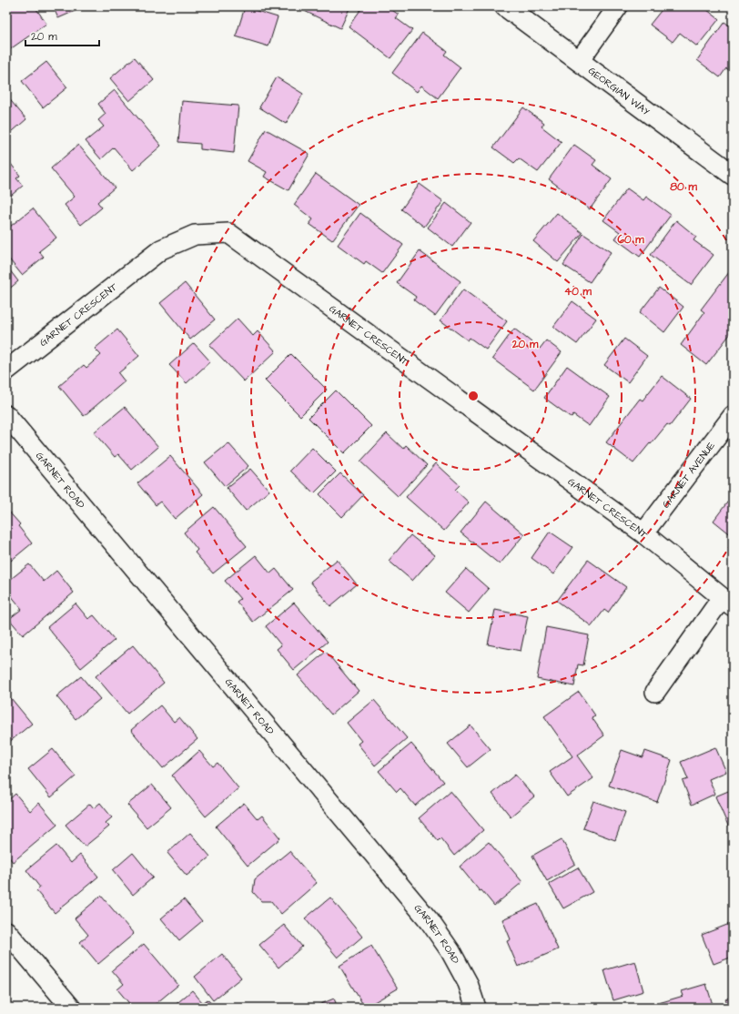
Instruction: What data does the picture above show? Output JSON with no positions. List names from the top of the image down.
{
  "streets": {
    "street": [
      "GEORGIAN WAY",
      "GARNET CRESCENT",
      "GARNET AVENUE",
      "GARNET ROAD"
    ]
  },
  "crossings": [
    ["GARNET CRESCENT", "GARNET AVENUE"]
  ],
  "scale_bar": "20 m",
  "rings": [
    "80 m",
    "60 m",
    "40 m",
    "20 m"
  ]
}
